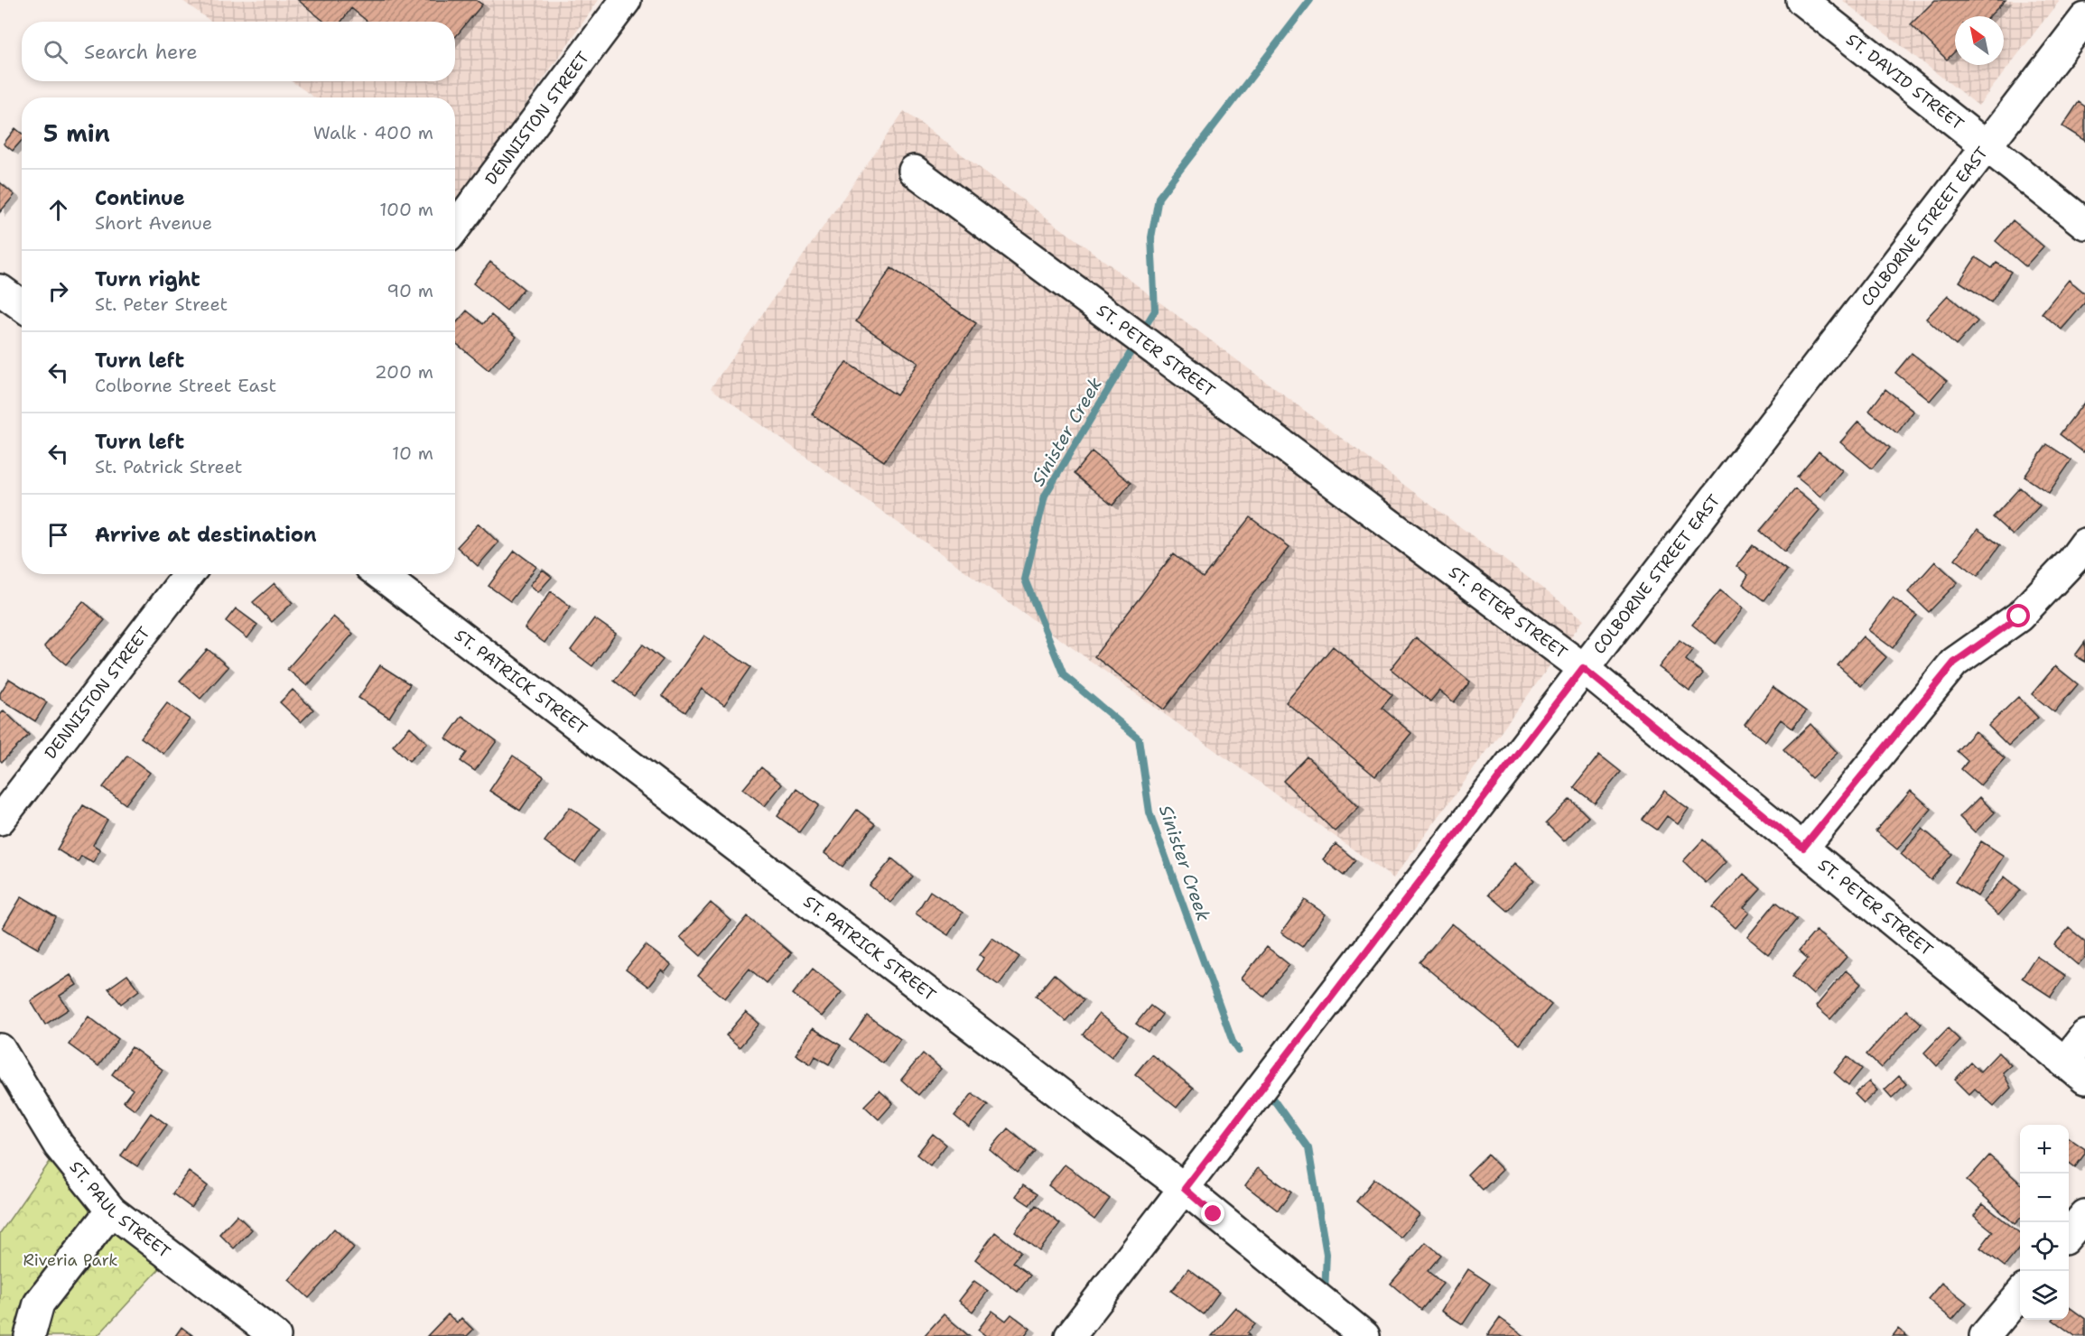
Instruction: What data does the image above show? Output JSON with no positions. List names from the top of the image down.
{
  "streets": {
    "street": [
      "ST. DAVID STREET",
      "DENNISTON STREET",
      "COLBORNE STREET EAST",
      "ST. PETER STREET",
      "ST. PATRICK STREET",
      "ST. PAUL STREET"
    ]
  },
  "crossings": [
    ["ST. DAVID STREET", "COLBORNE STREET EAST"],
    ["COLBORNE STREET EAST", "ST. PETER STREET"],
    ["COLBORNE STREET EAST", "ST. PATRICK STREET"]
  ],
  "water": ["Sinister Creek"],
  "parks": ["Riveria Park"],
  "north": "top left",
  "page": {
    "search": "Search here",
    "heading": ["5 min", "Walk · 400 m"],
    "list": [
      ["Continue", "Short Avenue", "100 m"],
      ["Turn right", "St. Peter Street", "90 m"],
      ["Turn left", "Colborne Street East", "200 m"],
      ["Turn left", "St. Patrick Street", "10 m"],
      "Arrive at destination"
    ],
    "map_buttons": ["+", "−"]
  }
}
